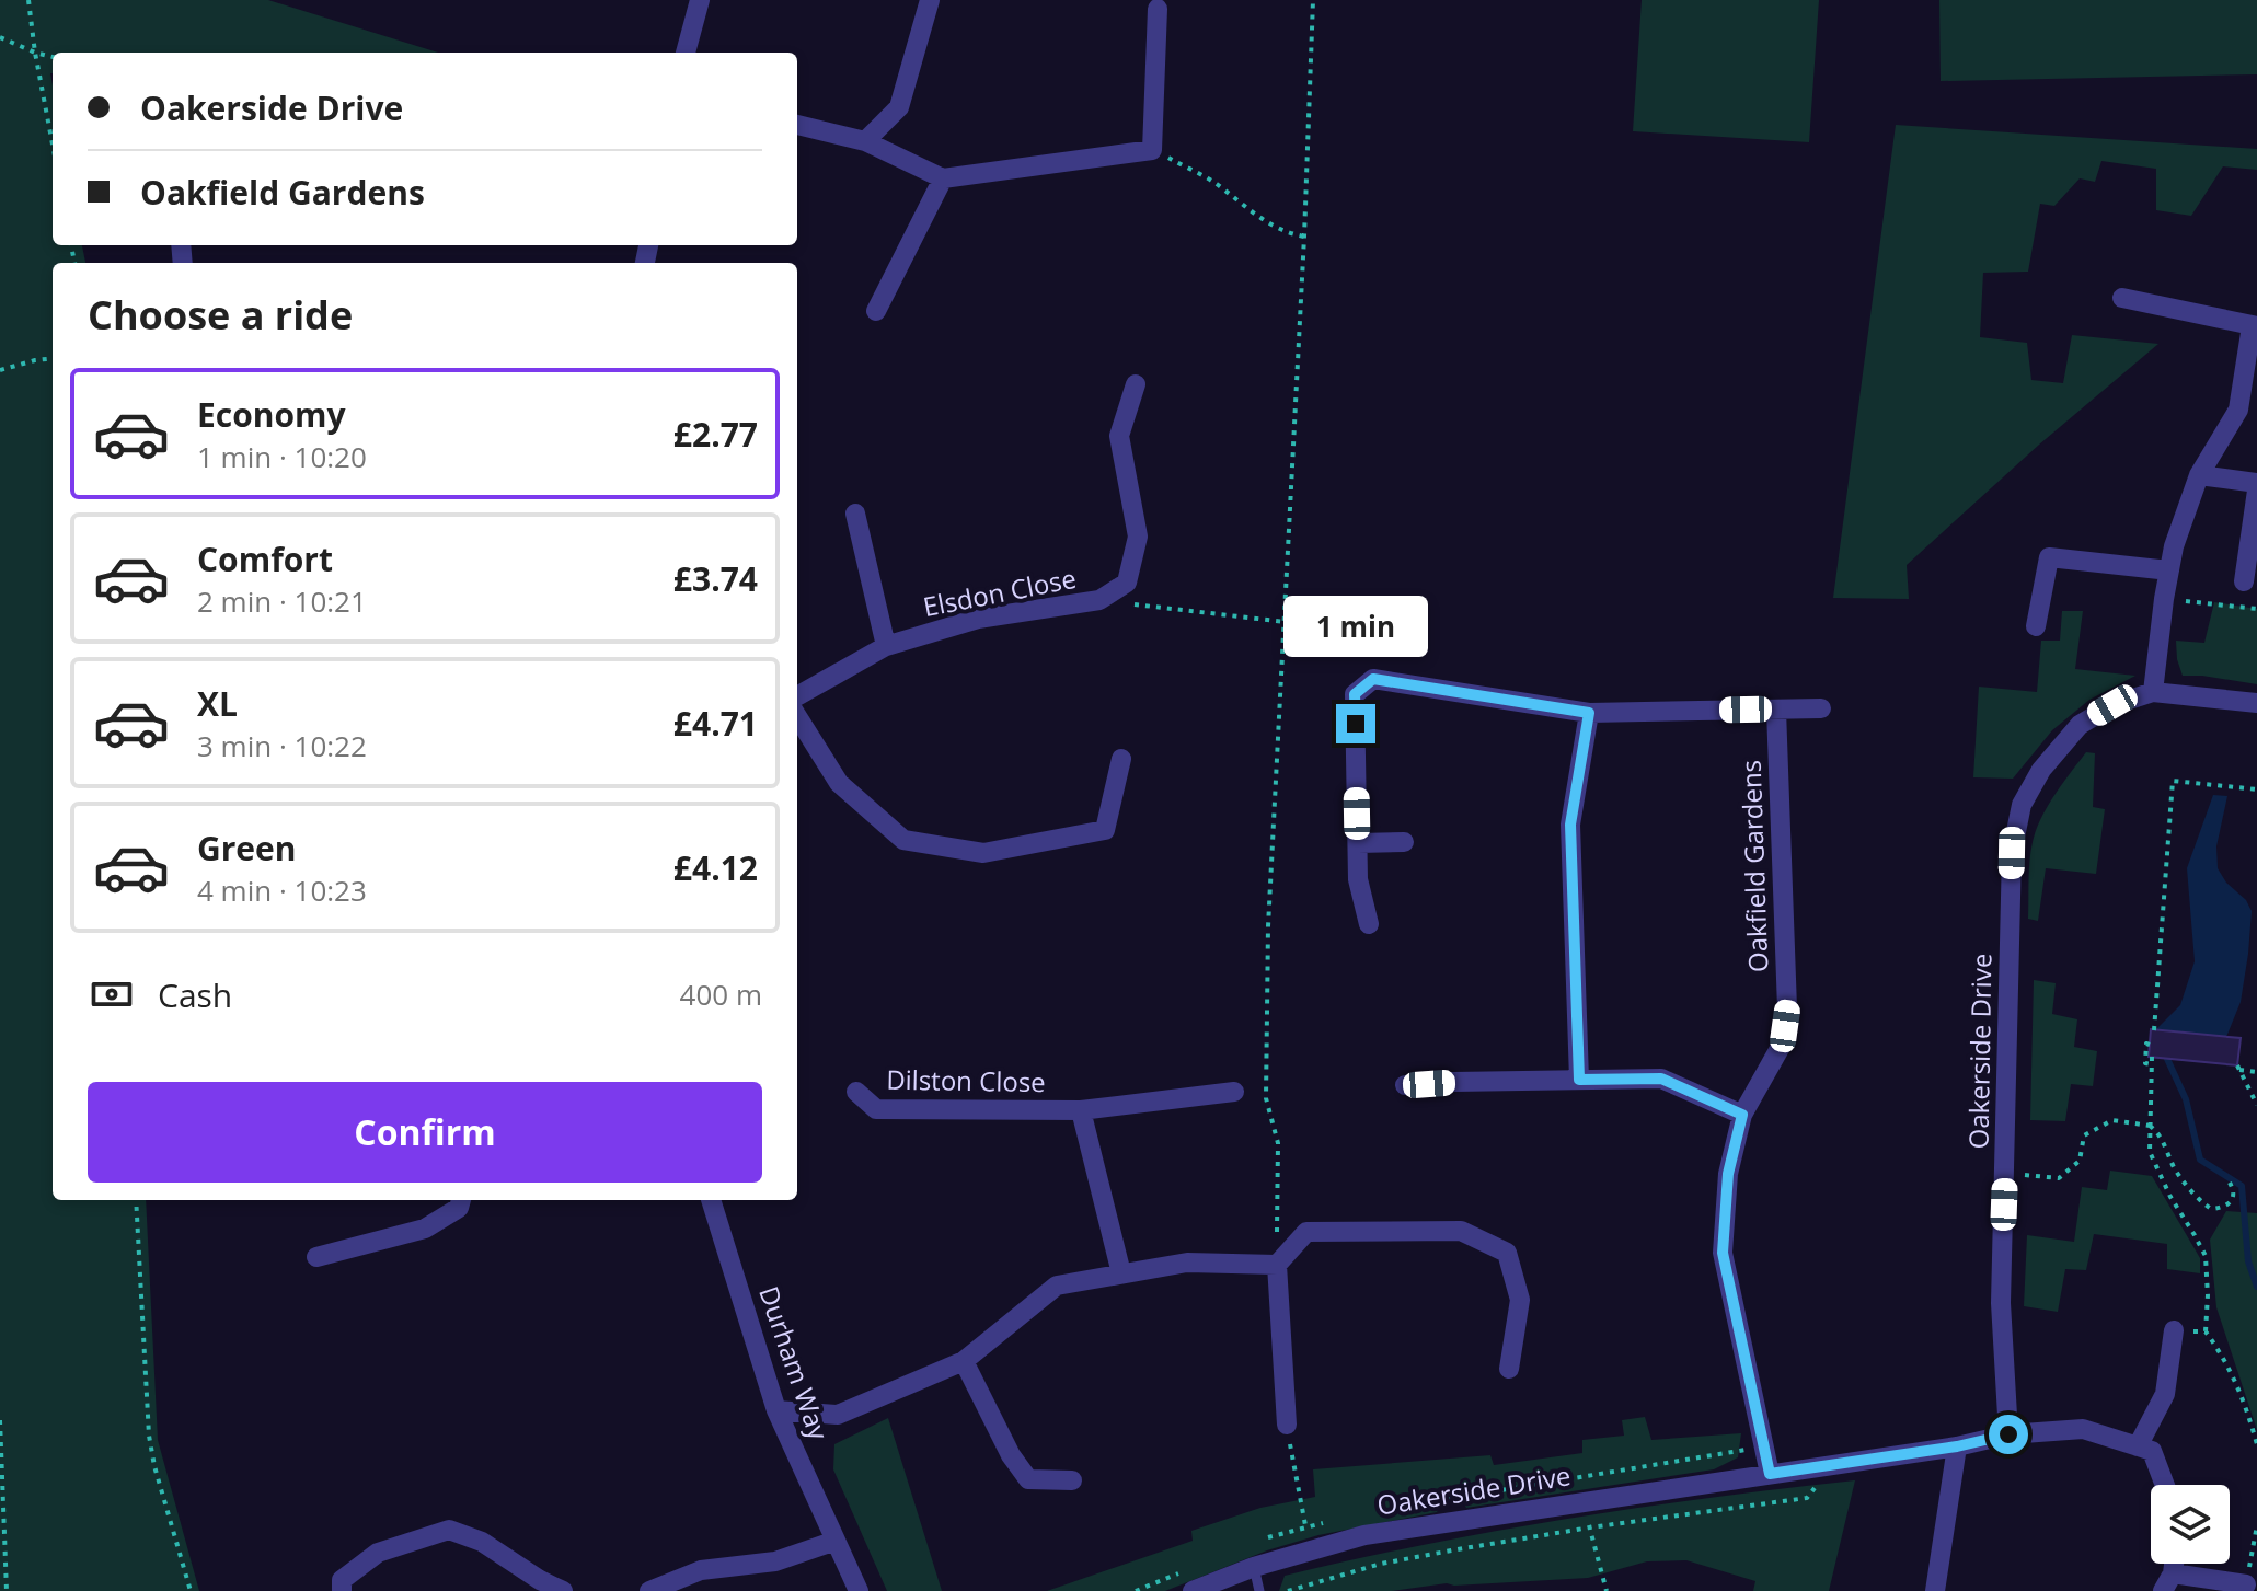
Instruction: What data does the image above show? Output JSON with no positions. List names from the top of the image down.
{
  "streets": {
    "street": [
      "Elsdon Close",
      "Oakfield Gardens",
      "Oakerside Drive",
      "Dilston Close",
      "Durham Way"
    ]
  },
  "crossings": [
    ["Oakfield Gardens", "Oakerside Drive"]
  ],
  "page": {
    "banner": ["Oakerside Drive", "Oakfield Gardens"],
    "heading": "Choose a ride",
    "list": [
      {
        "name": "Economy",
        "note": "1 min · 10:20",
        "value": "£2.77"
      },
      {
        "name": "Comfort",
        "note": "2 min · 10:21",
        "value": "£3.74"
      },
      {
        "name": "XL",
        "note": "3 min · 10:22",
        "value": "£4.71"
      },
      {
        "name": "Green",
        "note": "4 min · 10:23",
        "value": "£4.12"
      }
    ],
    "bubble": "1 min",
    "pay": ["Cash", "400 m"],
    "buttons": "Confirm"
  }
}
